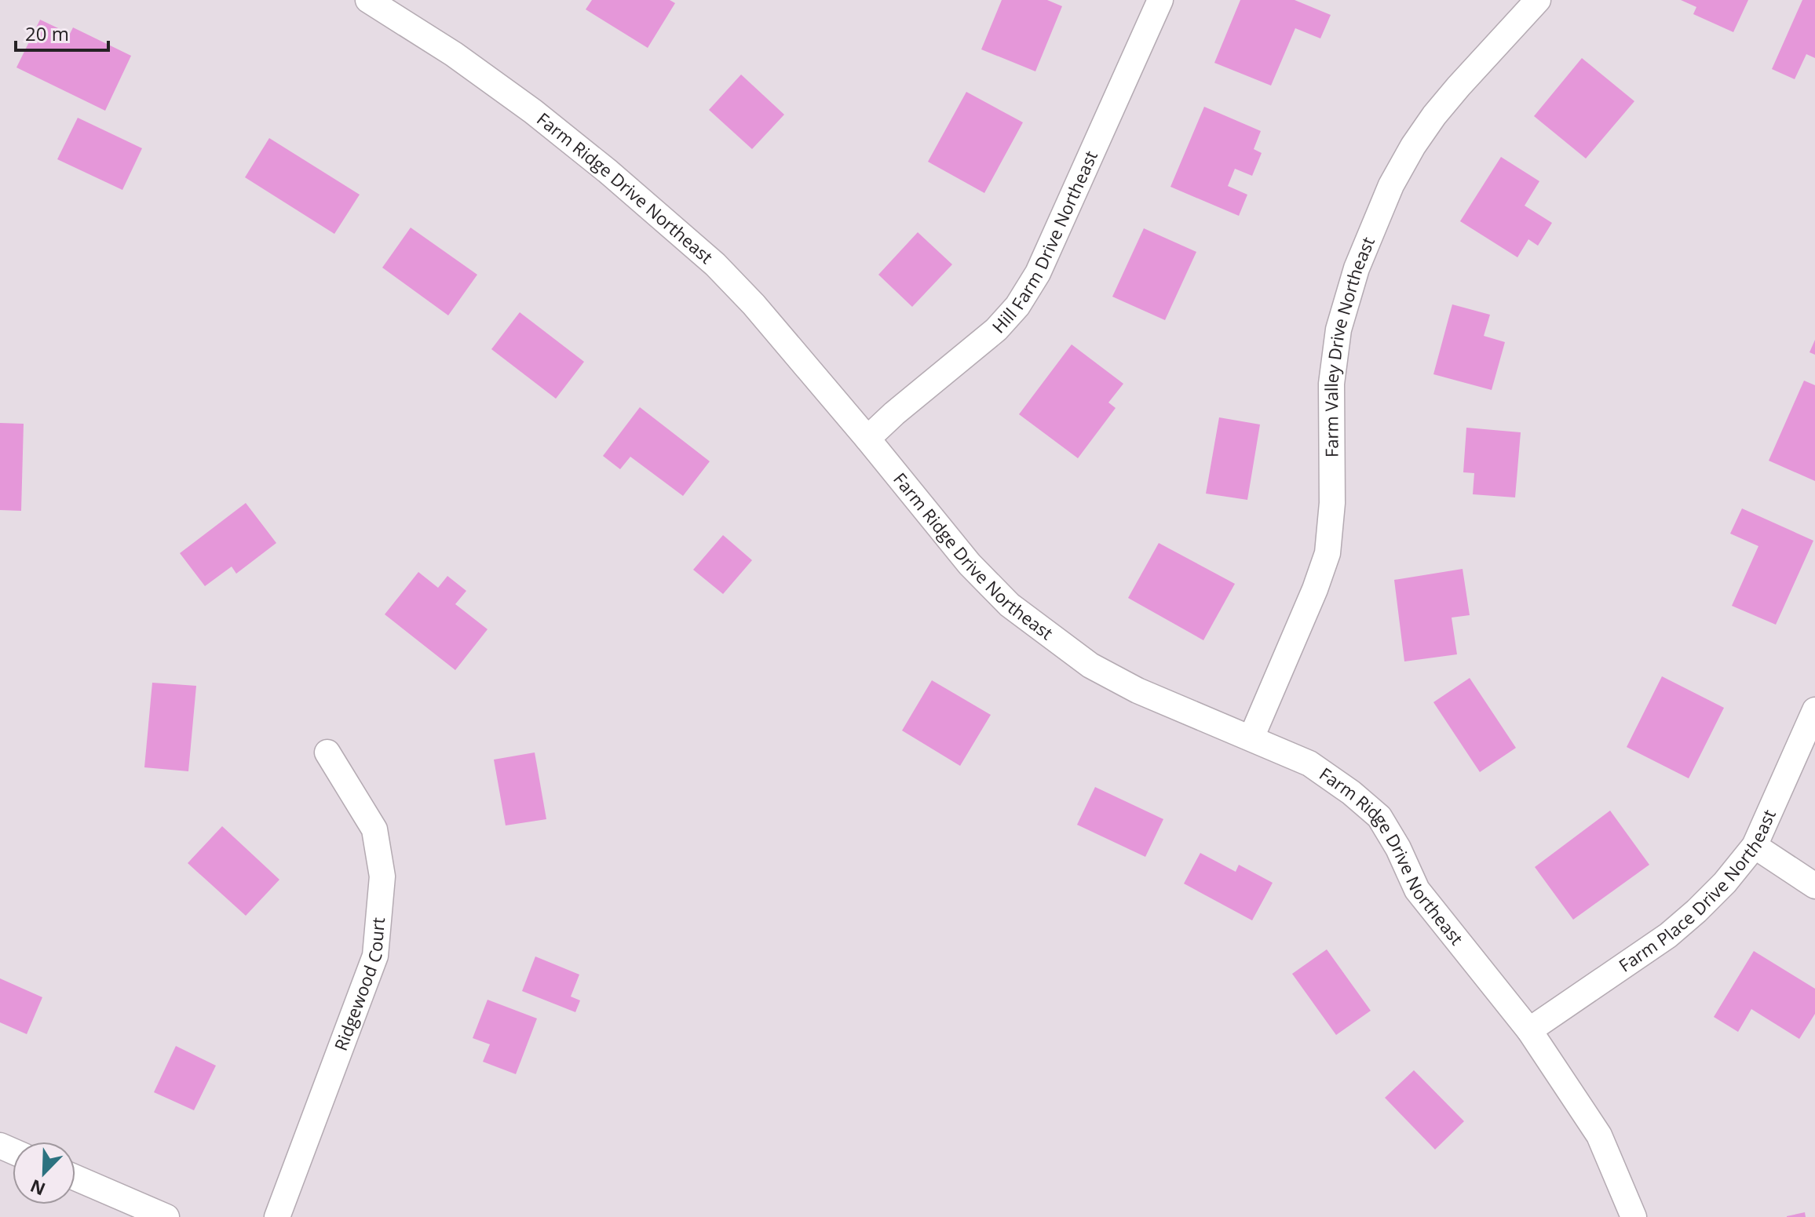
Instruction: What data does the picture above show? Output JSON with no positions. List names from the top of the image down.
{
  "streets": {
    "street": [
      "Farm Ridge Drive Northeast",
      "Hill Farm Drive Northeast",
      "Farm Valley Drive Northeast",
      "Farm Place Drive Northeast",
      "Ridgewood Court"
    ]
  },
  "crossings": [
    ["Farm Ridge Drive Northeast", "Hill Farm Drive Northeast"],
    ["Farm Ridge Drive Northeast", "Farm Valley Drive Northeast"],
    ["Farm Ridge Drive Northeast", "Farm Place Drive Northeast"]
  ],
  "scale_bar": "20 m",
  "north": "bottom left"
}
